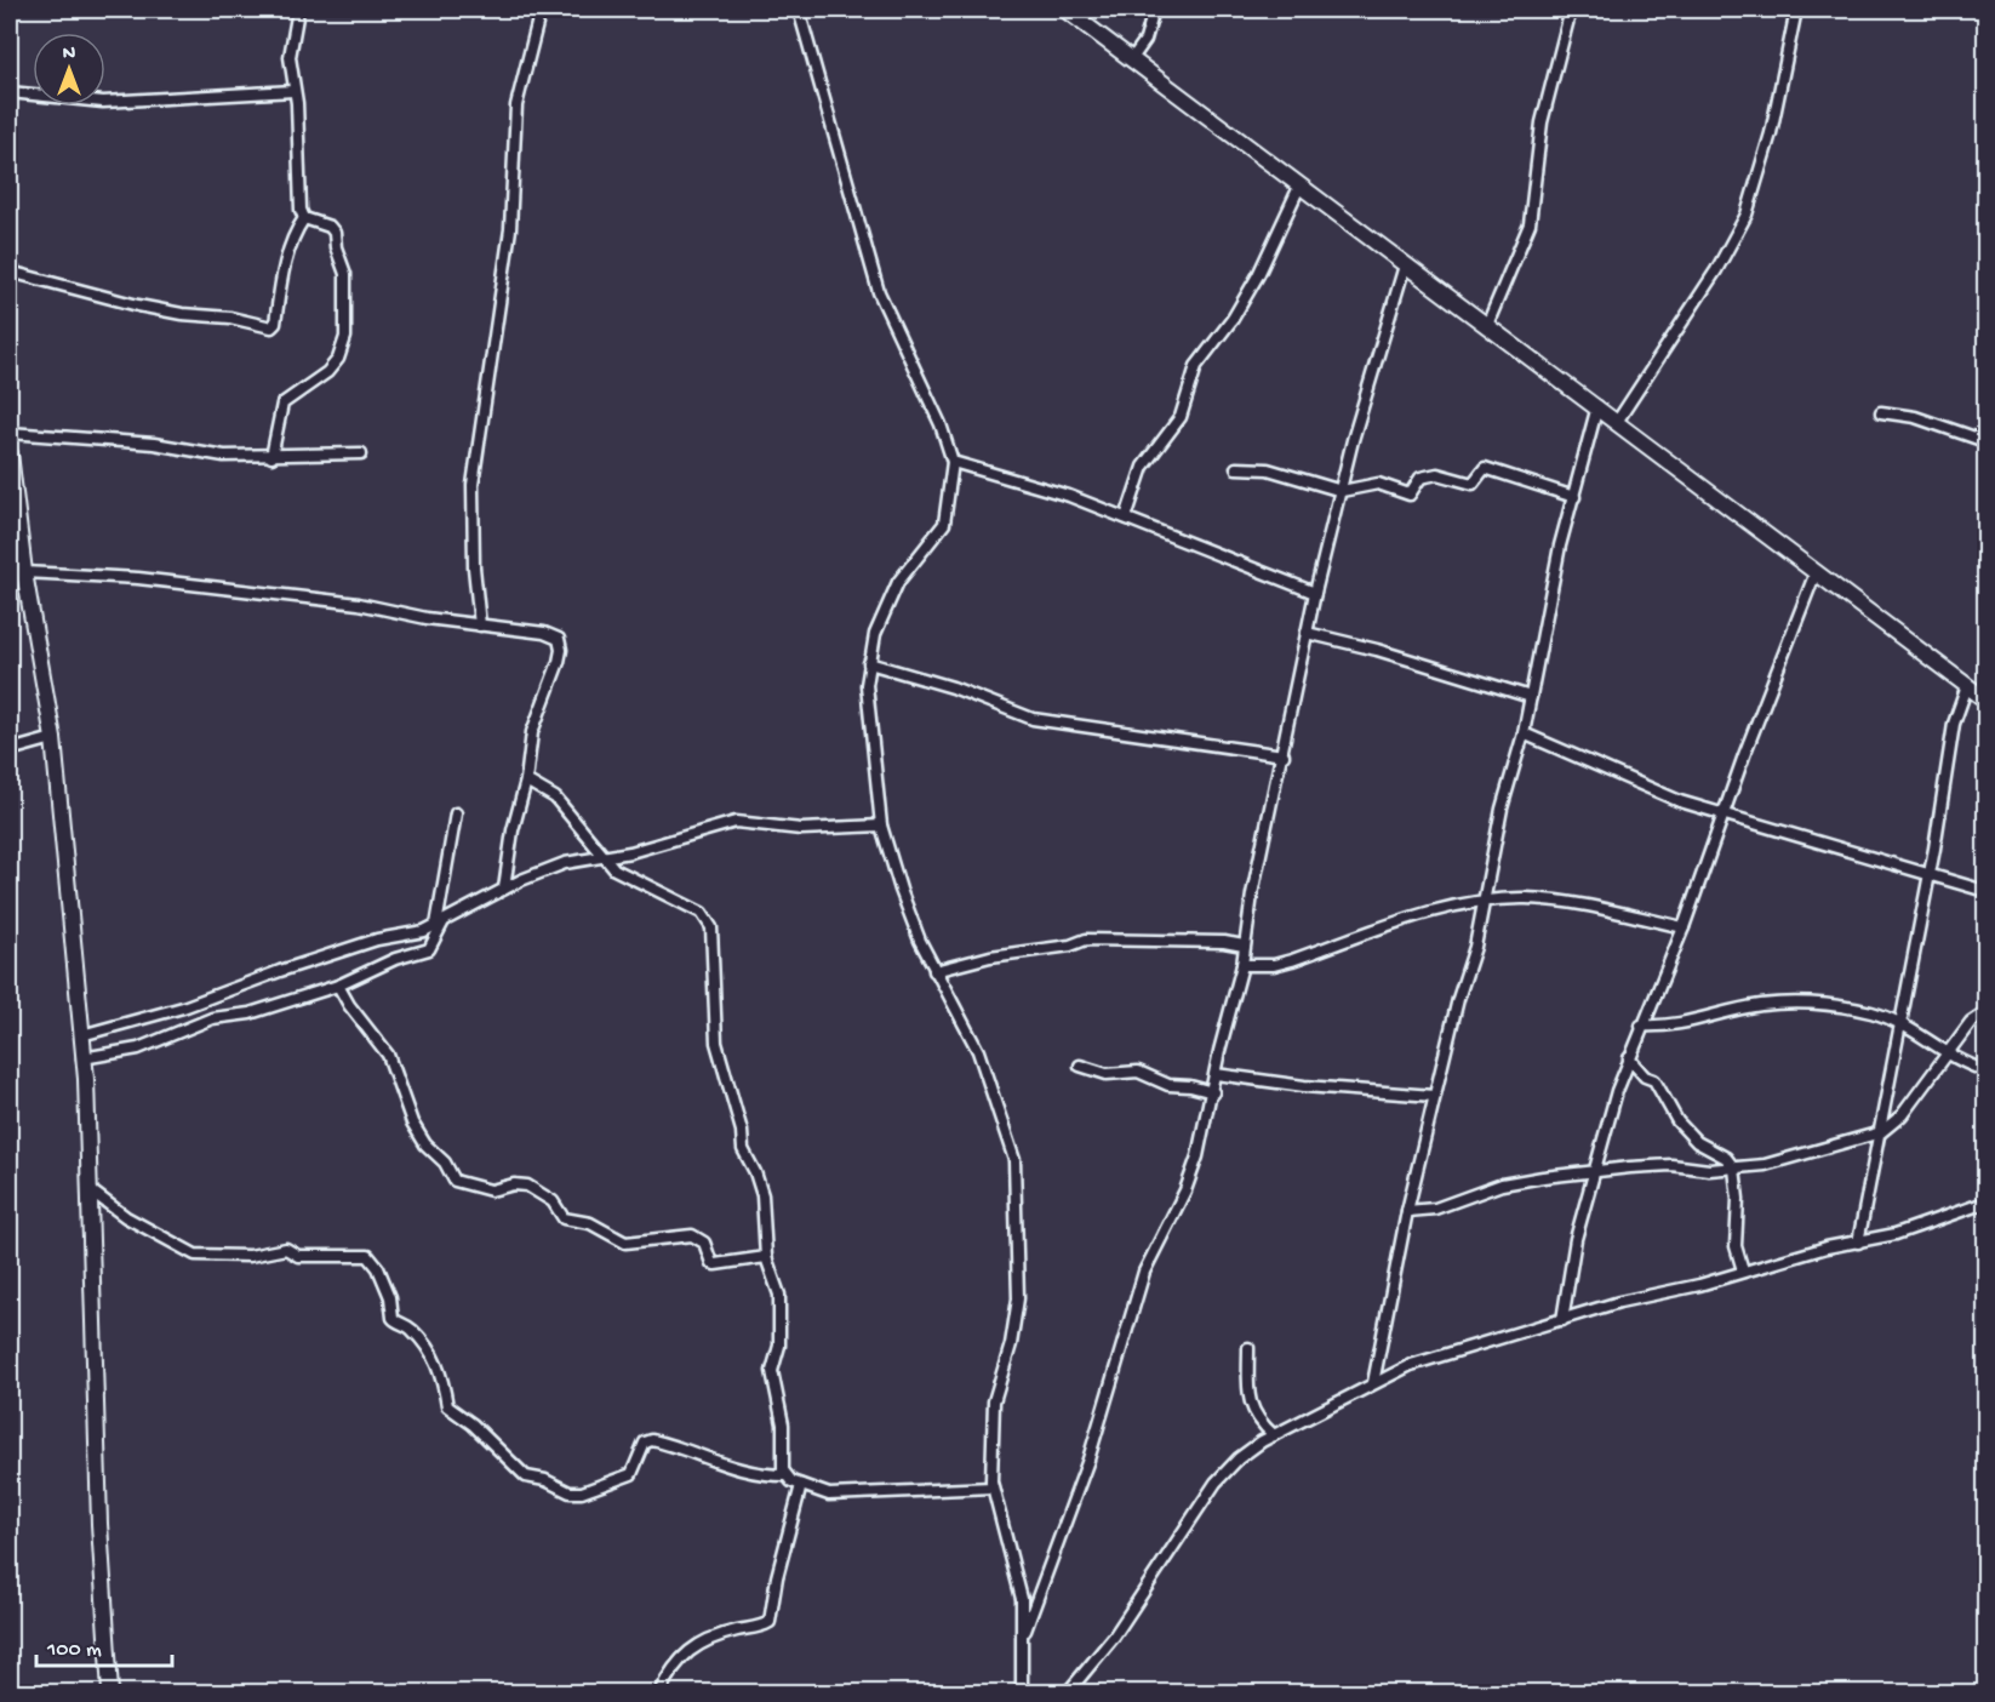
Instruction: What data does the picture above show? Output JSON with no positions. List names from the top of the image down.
{
  "scale_bar": "100 m",
  "north": "top"
}
